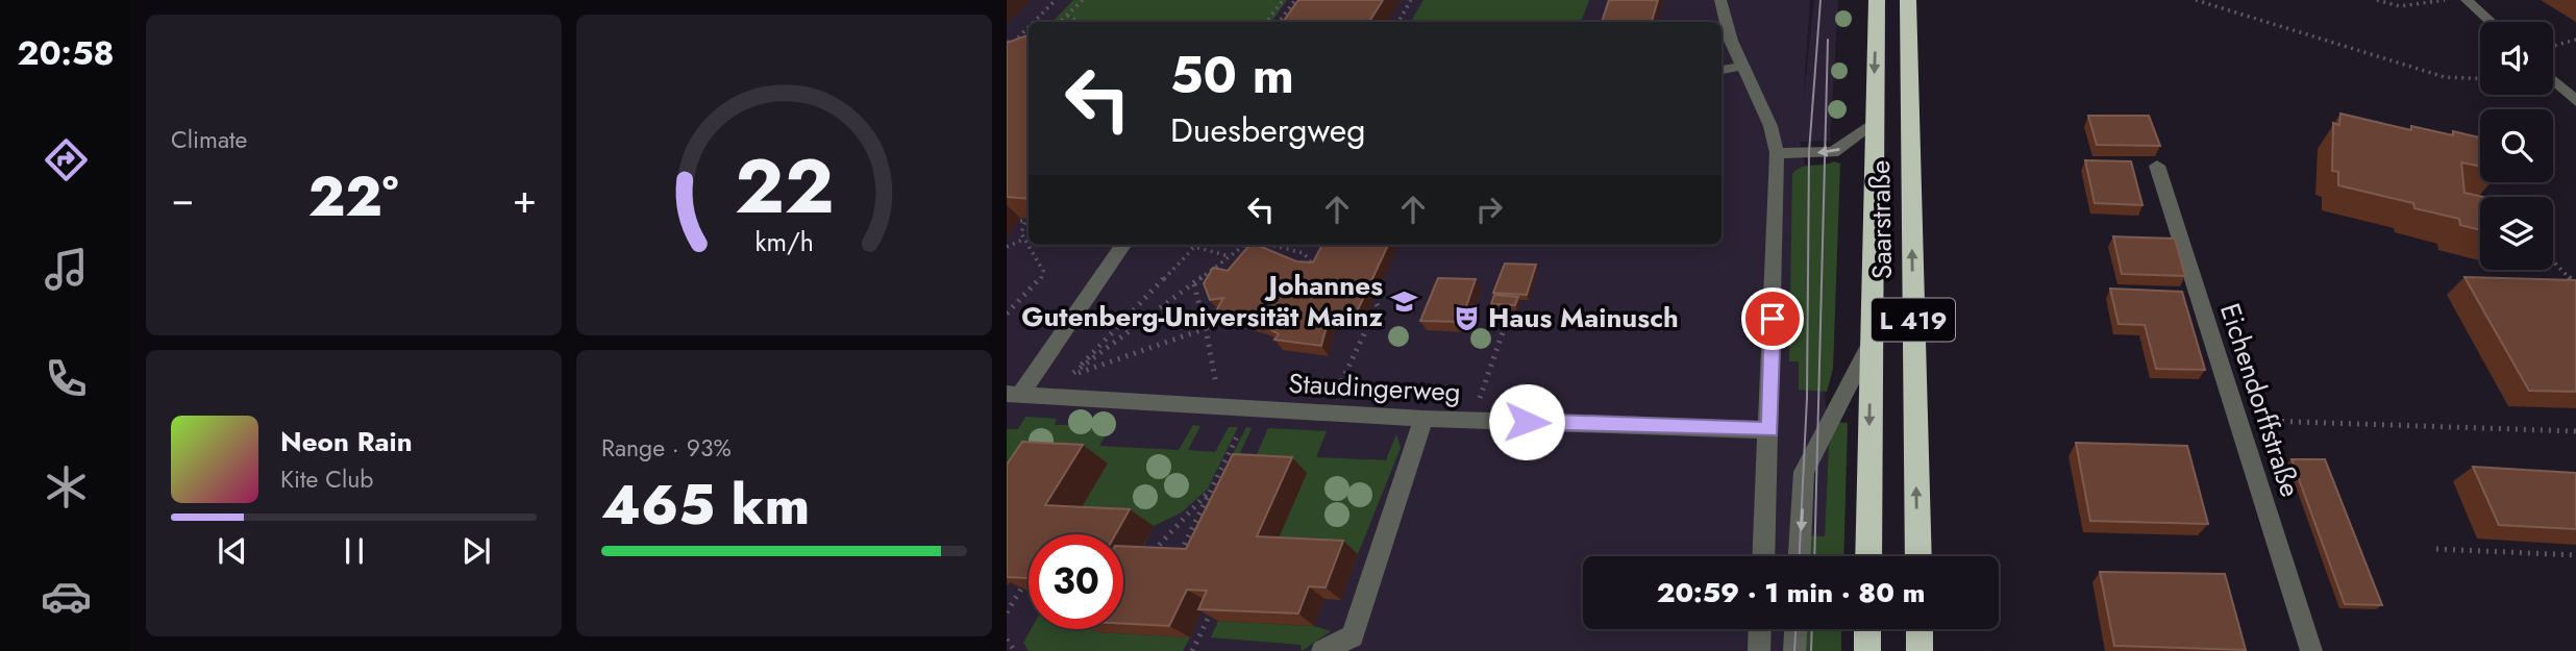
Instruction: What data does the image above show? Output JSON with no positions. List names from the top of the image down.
{
  "streets": {
    "highway": ["Saarstraße", "L 419"],
    "street": ["Staudingerweg", "Eichendorffstraße"]
  },
  "places": {
    "school or university": ["Johannes Gutenberg-Universität Mainz"],
    "theatre": ["Haus Mainusch"]
  },
  "page": {
    "tabs": "20:58",
    "tile": [
      "Climate",
      ["Range · 93%", "465 km"]
    ],
    "turn": ["50 m", "Duesbergweg"],
    "heat": ["−", "22°", "+"],
    "song": ["Neon Rain", "Kite Club"],
    "limit": "30",
    "trip": "20:59 · 1 min · 80 m",
    "gauge": ["22", "km/h"]
  }
}
